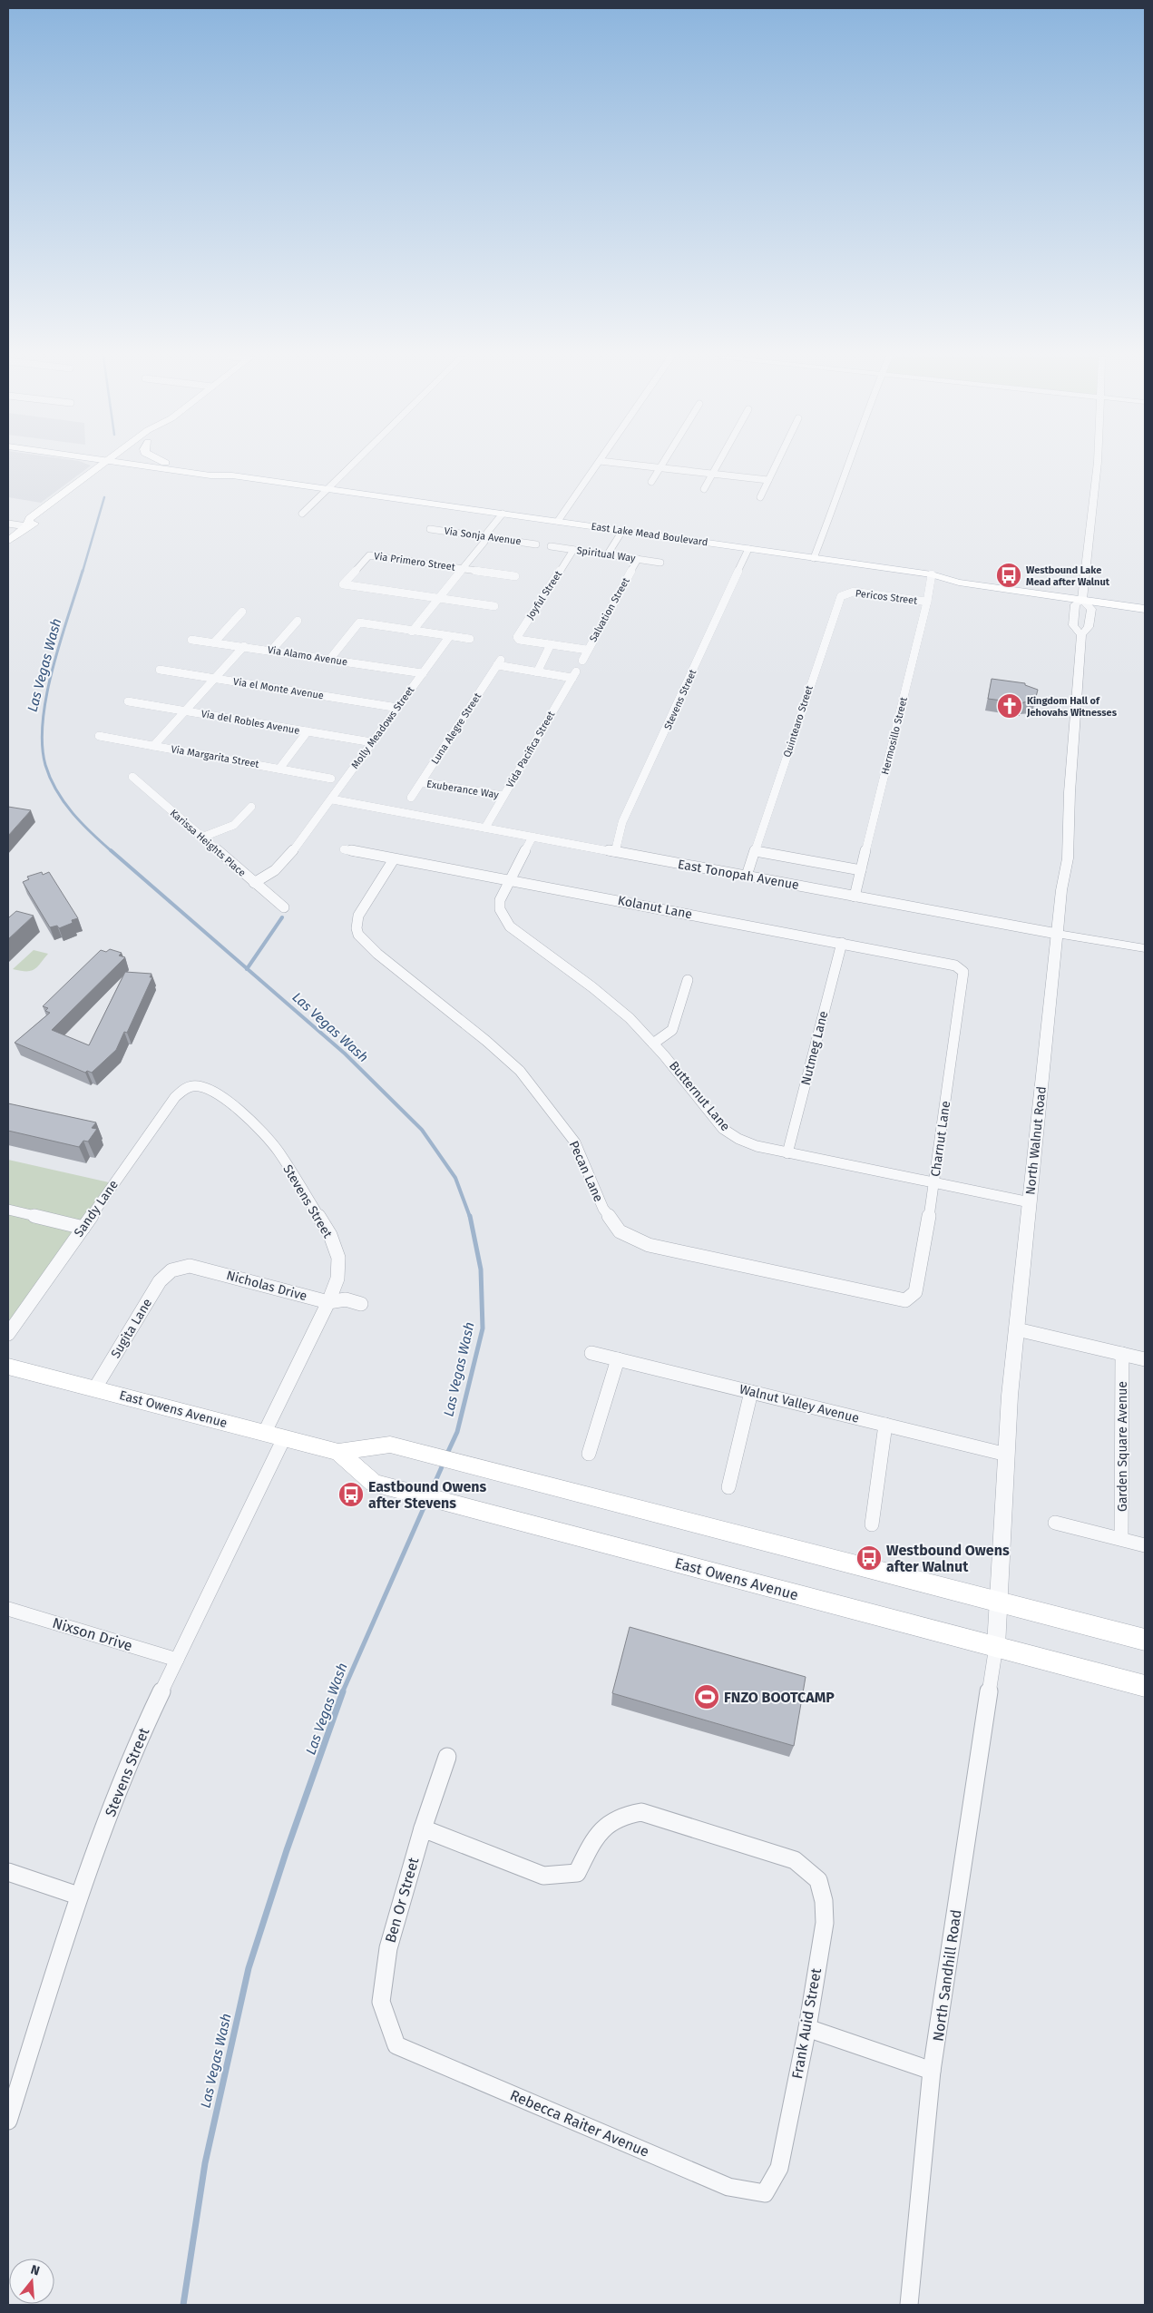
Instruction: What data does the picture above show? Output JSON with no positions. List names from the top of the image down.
{
  "streets": {
    "main road": ["East Lake Mead Boulevard", "East Owens Avenue"],
    "street": [
      "Via Sonja Avenue",
      "Spiritual Way",
      "Via Primero Street",
      "Joyful Street",
      "Pericos Street",
      "Salvation Street",
      "Via Alamo Avenue",
      "Via el Monte Avenue",
      "Stevens Street",
      "Quintearo Street",
      "Via del Robles Avenue",
      "Molly Meadows Street",
      "Luna Alegre Street",
      "Hermosillo Street",
      "Vida Pacifica Street",
      "Via Margarita Street",
      "Exuberance Way",
      "Karissa Heights Place",
      "East Tonopah Avenue",
      "Kolanut Lane",
      "Nutmeg Lane",
      "Butternut Lane",
      "Charnut Lane",
      "North Walnut Road",
      "Pecan Lane",
      "Sandy Lane",
      "Nicholas Drive",
      "Sugita Lane",
      "Walnut Valley Avenue",
      "Garden Square Avenue",
      "Nixson Drive",
      "Ben Or Street",
      "North Sandhill Road",
      "Frank Auid Street",
      "Rebecca Raiter Avenue"
    ]
  },
  "crossings": [
    ["East Lake Mead Boulevard", "Stevens Street"],
    ["East Lake Mead Boulevard", "Hermosillo Street"],
    ["East Lake Mead Boulevard", "North Walnut Road"],
    ["Spiritual Way", "Joyful Street"],
    ["Spiritual Way", "Salvation Street"],
    ["Pericos Street", "Quintearo Street"],
    ["Pericos Street", "Hermosillo Street"],
    ["Via Alamo Avenue", "Molly Meadows Street"],
    ["Via el Monte Avenue", "Molly Meadows Street"],
    ["Stevens Street", "East Tonopah Avenue"],
    ["Stevens Street", "Sandy Lane"],
    ["Stevens Street", "Nicholas Drive"],
    ["Stevens Street", "East Owens Avenue"],
    ["Stevens Street", "Nixson Drive"],
    ["Quintearo Street", "East Tonopah Avenue"],
    ["Via del Robles Avenue", "Molly Meadows Street"],
    ["Molly Meadows Street", "Karissa Heights Place"],
    ["Molly Meadows Street", "East Tonopah Avenue"],
    ["Luna Alegre Street", "Vida Pacifica Street"],
    ["Luna Alegre Street", "Exuberance Way"],
    ["Hermosillo Street", "East Tonopah Avenue"],
    ["Vida Pacifica Street", "Exuberance Way"],
    ["Vida Pacifica Street", "East Tonopah Avenue"],
    ["East Tonopah Avenue", "Butternut Lane"],
    ["East Tonopah Avenue", "North Walnut Road"],
    ["Kolanut Lane", "Nutmeg Lane"],
    ["Kolanut Lane", "Butternut Lane"],
    ["Kolanut Lane", "Charnut Lane"],
    ["Kolanut Lane", "Pecan Lane"],
    ["Nutmeg Lane", "Butternut Lane"],
    ["Butternut Lane", "Charnut Lane"],
    ["Butternut Lane", "North Walnut Road"],
    ["Charnut Lane", "Pecan Lane"],
    ["North Walnut Road", "Walnut Valley Avenue"],
    ["North Walnut Road", "East Owens Avenue"],
    ["North Walnut Road", "North Sandhill Road"],
    ["Nicholas Drive", "Sugita Lane"],
    ["Sugita Lane", "East Owens Avenue"],
    ["East Owens Avenue", "North Sandhill Road"],
    ["Ben Or Street", "Frank Auid Street"],
    ["Ben Or Street", "Rebecca Raiter Avenue"],
    ["Frank Auid Street", "Rebecca Raiter Avenue"]
  ],
  "water": ["Las Vegas Wash"],
  "places": {
    "bus stop": ["Westbound Lake Mead after Walnut", "Eastbound Owens after Stevens", "Westbound Owens after Walnut"],
    "church": ["Kingdom Hall of Jehovahs Witnesses"],
    "sports": ["FNZO BOOTCAMP"]
  },
  "north": "top"
}
